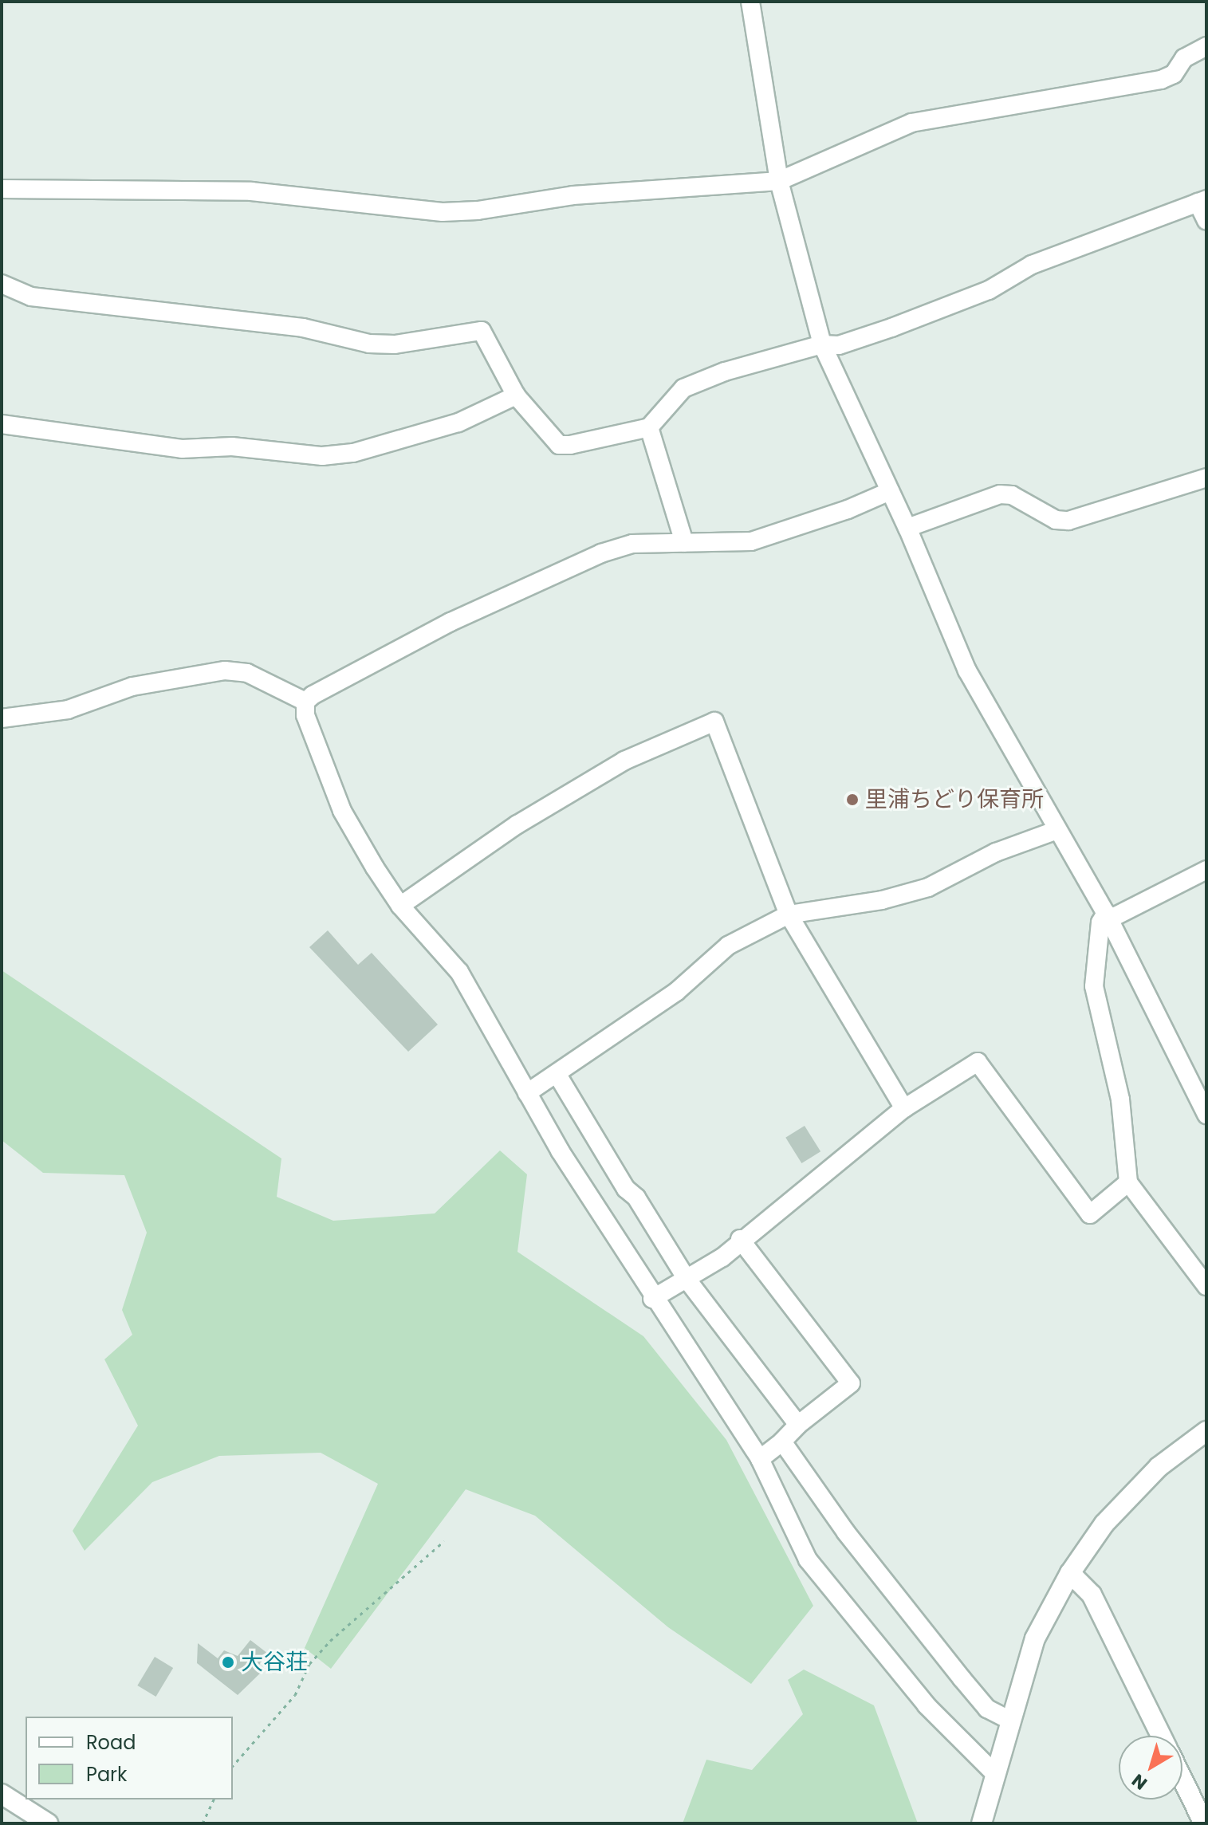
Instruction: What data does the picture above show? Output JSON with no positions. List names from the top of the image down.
{
  "places": ["里浦ちどり保育所", "大谷荘"],
  "legend": ["Road", "Park"],
  "north": "bottom left"
}
